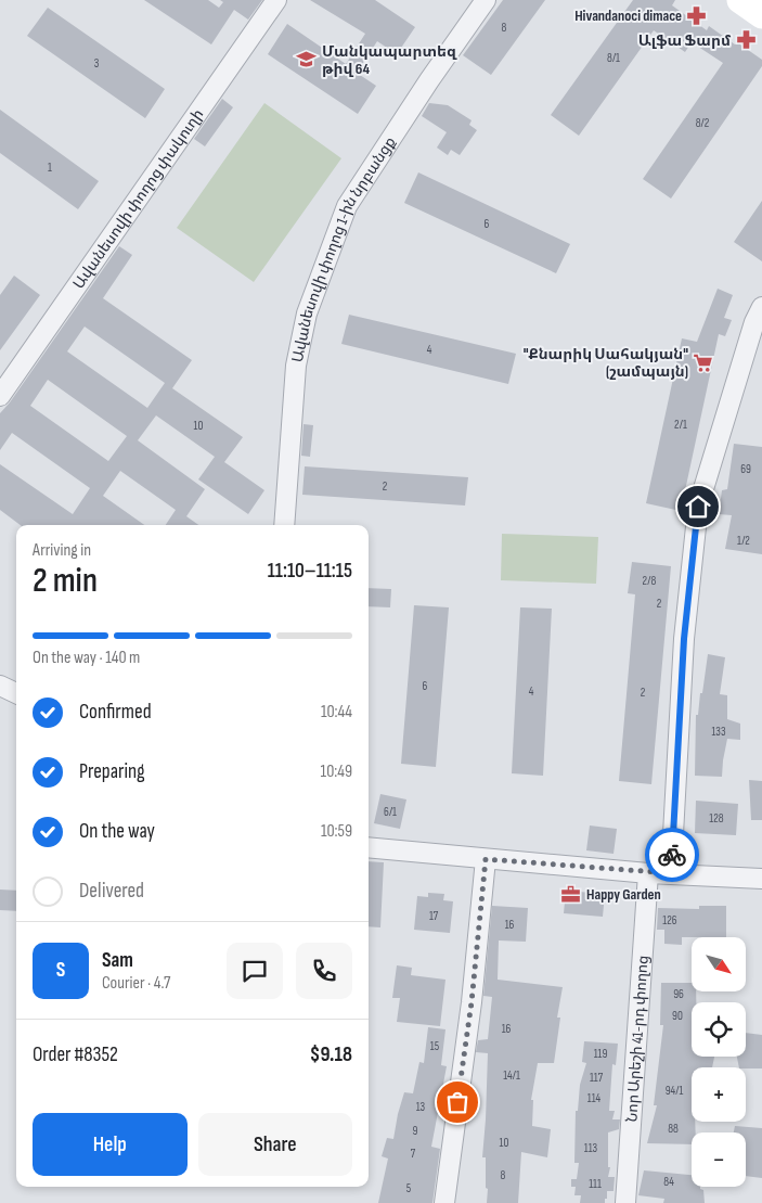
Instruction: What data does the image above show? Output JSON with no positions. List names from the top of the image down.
{
  "streets": {
    "street": ["Ավանեսովի փողոց փակուղի", "Ավանեսովի փողոց 1-ին նրբանցք", "Նոր Արեշի 41-րդ փողոց"]
  },
  "places": {
    "pharmacy": ["Hivandanoci dimace", "Ալֆա Ֆարմ"],
    "school or university": ["Մանկապարտեզ թիվ 64"],
    "supermarket": ["\"Քնարիկ Սահակյան\" (շամպայն)"],
    "office": ["Happy Garden"]
  },
  "house_numbers": [
    "8",
    "8/1",
    "3",
    "8/2",
    "1",
    "6",
    "4",
    "2/1",
    "10",
    "69",
    "2",
    "1/2",
    "2/8",
    "2",
    "6",
    "4",
    "2",
    "133",
    "6/1",
    "128",
    "17",
    "126",
    "16",
    "96",
    "90",
    "16",
    "15",
    "119",
    "14/1",
    "117",
    "94/1",
    "114",
    "13",
    "88",
    "9",
    "10",
    "113",
    "7",
    "8",
    "84",
    "111",
    "5"
  ],
  "north": "bottom right",
  "page": {
    "heading": ["2 min", "Arriving in", "11:10–11:15"],
    "panel": [
      "Sam",
      "Courier · 4.7",
      "Order #8352",
      "$9.18"
    ],
    "bar": "On the way · 140 m",
    "list": [
      ["Confirmed", "10:44"],
      ["Preparing", "10:49"],
      ["On the way", "10:59"],
      "Delivered"
    ],
    "map_buttons": ["+", "−"],
    "round": "S",
    "buttons": ["Help", "Share"]
  }
}
